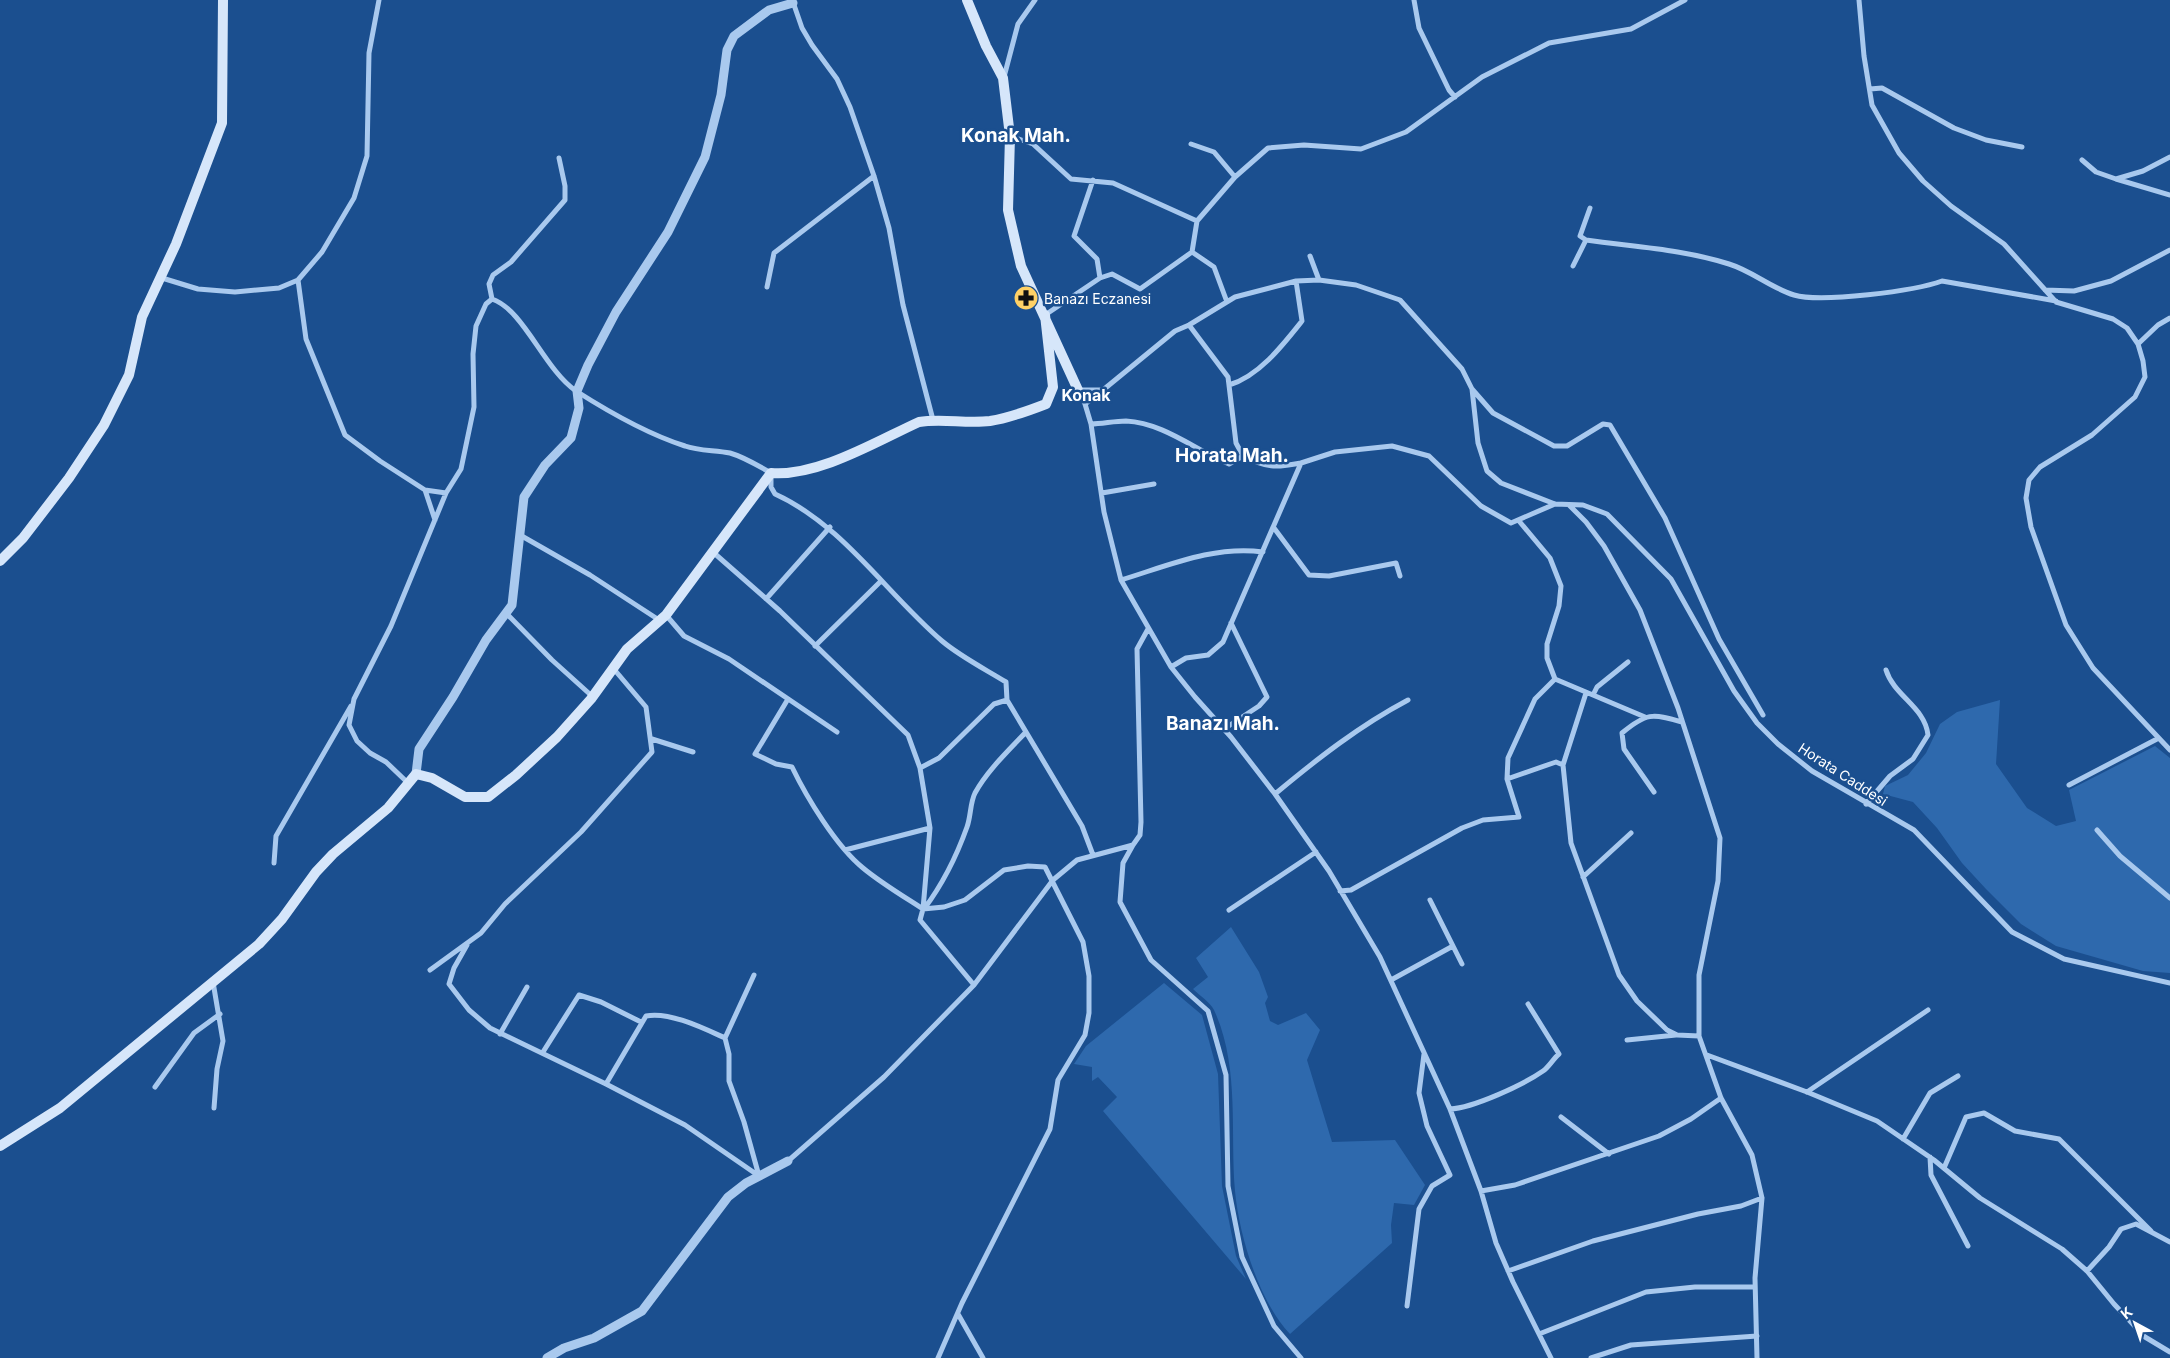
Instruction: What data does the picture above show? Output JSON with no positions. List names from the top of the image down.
{
  "streets": {
    "street": ["Horata Caddesi"]
  },
  "districts": [
    "Konak Mah.",
    "Konak",
    "Horata Mah.",
    "Banazı Mah."
  ],
  "places": {
    "pharmacy": ["Banazı Eczanesi"]
  },
  "north": "top left"
}
